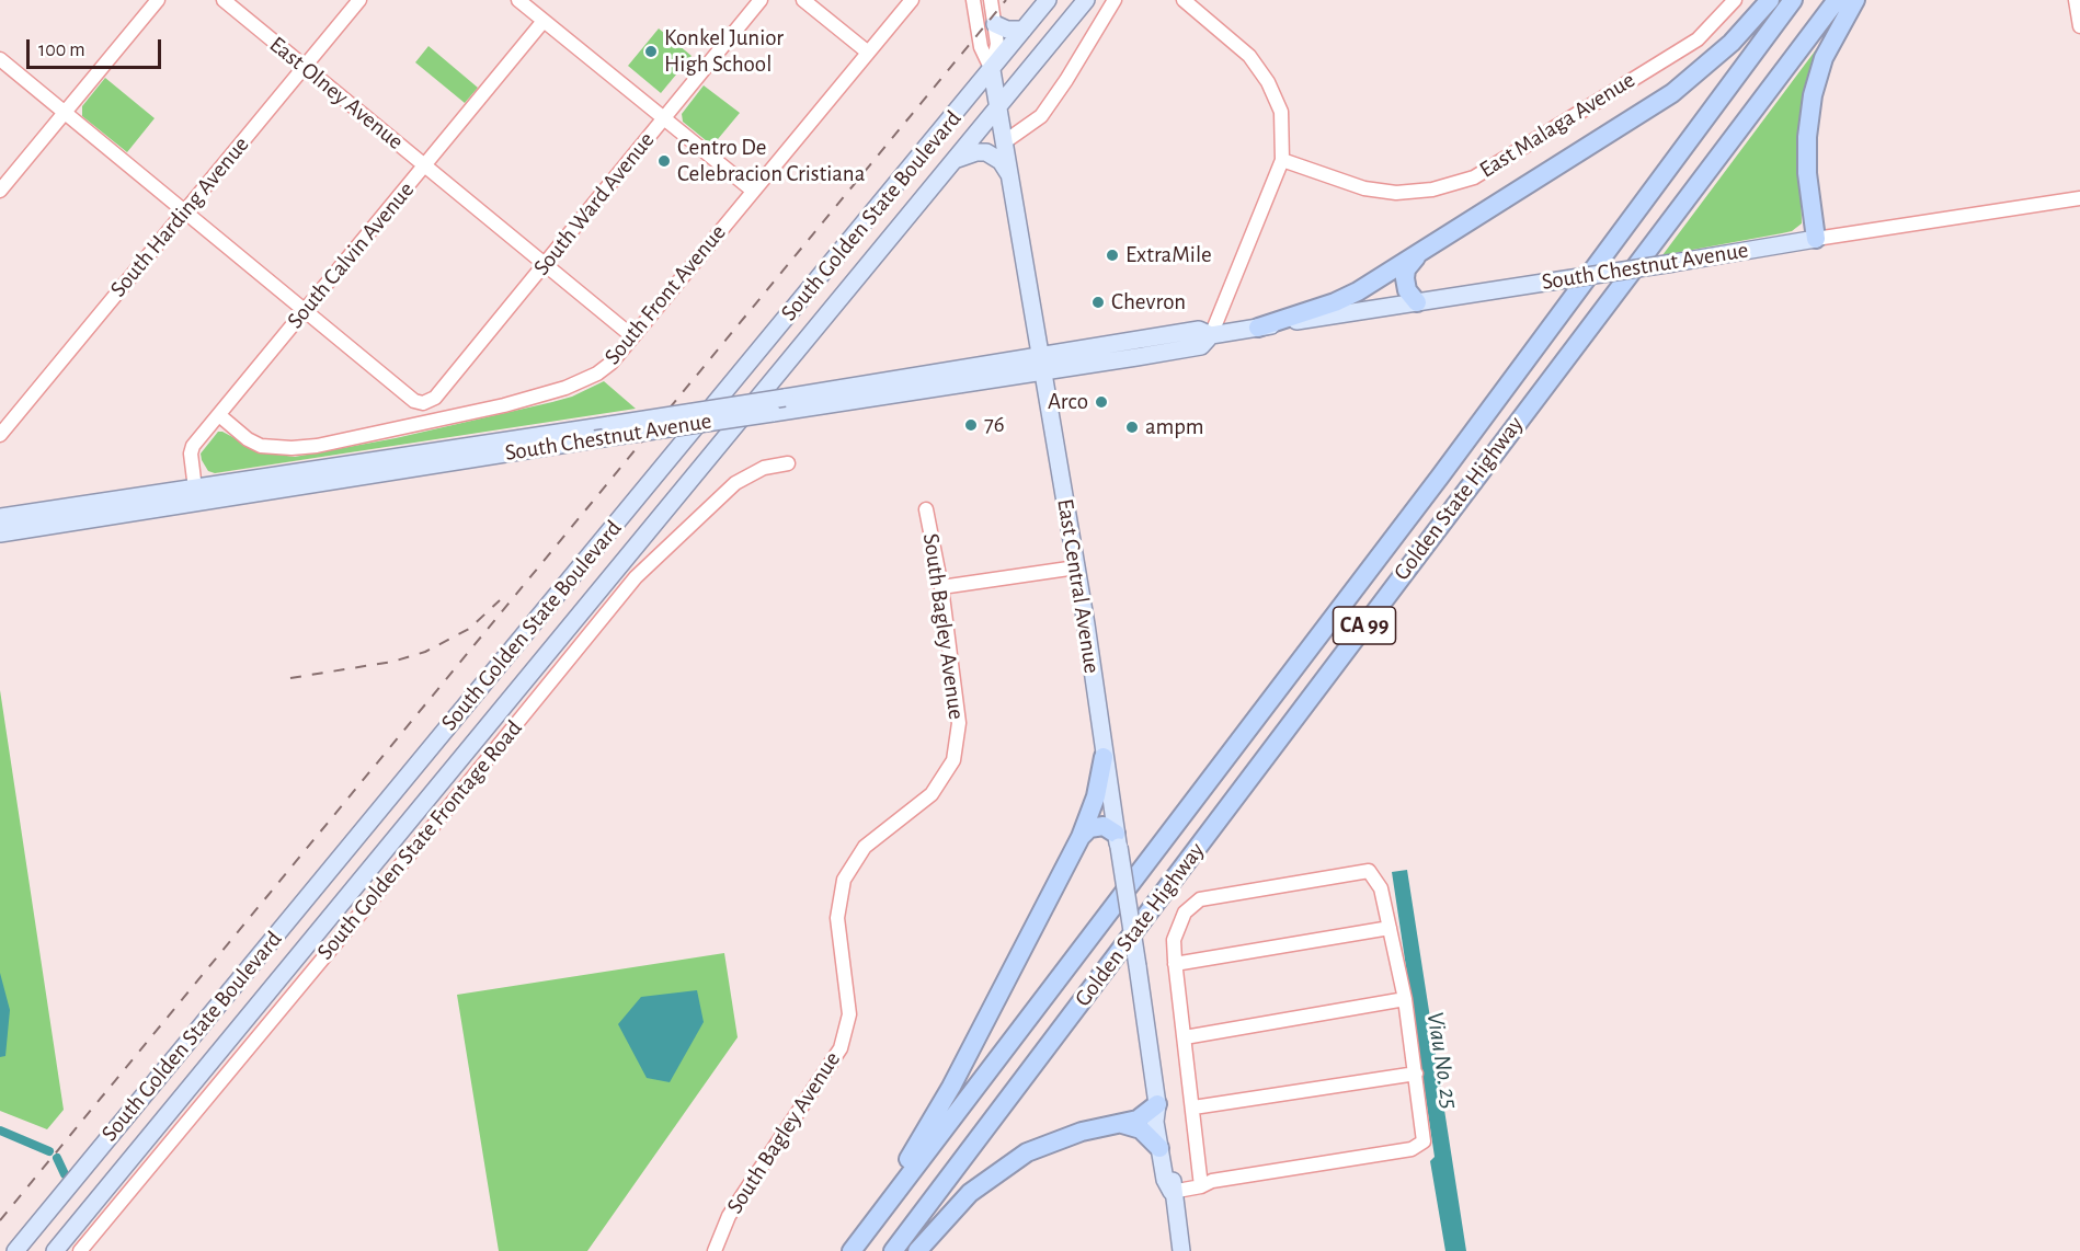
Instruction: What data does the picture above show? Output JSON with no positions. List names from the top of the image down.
{
  "streets": {
    "highway": ["Golden State Highway", "CA 99"],
    "main road": ["South Golden State Boulevard", "South Chestnut Avenue", "East Central Avenue"],
    "street": [
      "East Olney Avenue",
      "East Malaga Avenue",
      "South Ward Avenue",
      "South Harding Avenue",
      "South Calvin Avenue",
      "South Front Avenue",
      "South Bagley Avenue",
      "South Golden State Frontage Road"
    ]
  },
  "crossings": [
    ["East Olney Avenue", "South Ward Avenue"],
    ["East Olney Avenue", "South Harding Avenue"],
    ["East Olney Avenue", "South Calvin Avenue"],
    ["East Olney Avenue", "South Front Avenue"],
    ["South Ward Avenue", "South Calvin Avenue"],
    ["South Golden State Boulevard", "East Central Avenue"],
    ["South Calvin Avenue", "South Chestnut Avenue"],
    ["South Calvin Avenue", "South Front Avenue"],
    ["South Chestnut Avenue", "East Central Avenue"]
  ],
  "water": ["Viau No. 25"],
  "places": [
    "Konkel Junior High School",
    "Centro De Celebracion Cristiana",
    "ExtraMile",
    "Chevron",
    "Arco",
    "76",
    "ampm"
  ],
  "scale_bar": "100 m"
}
